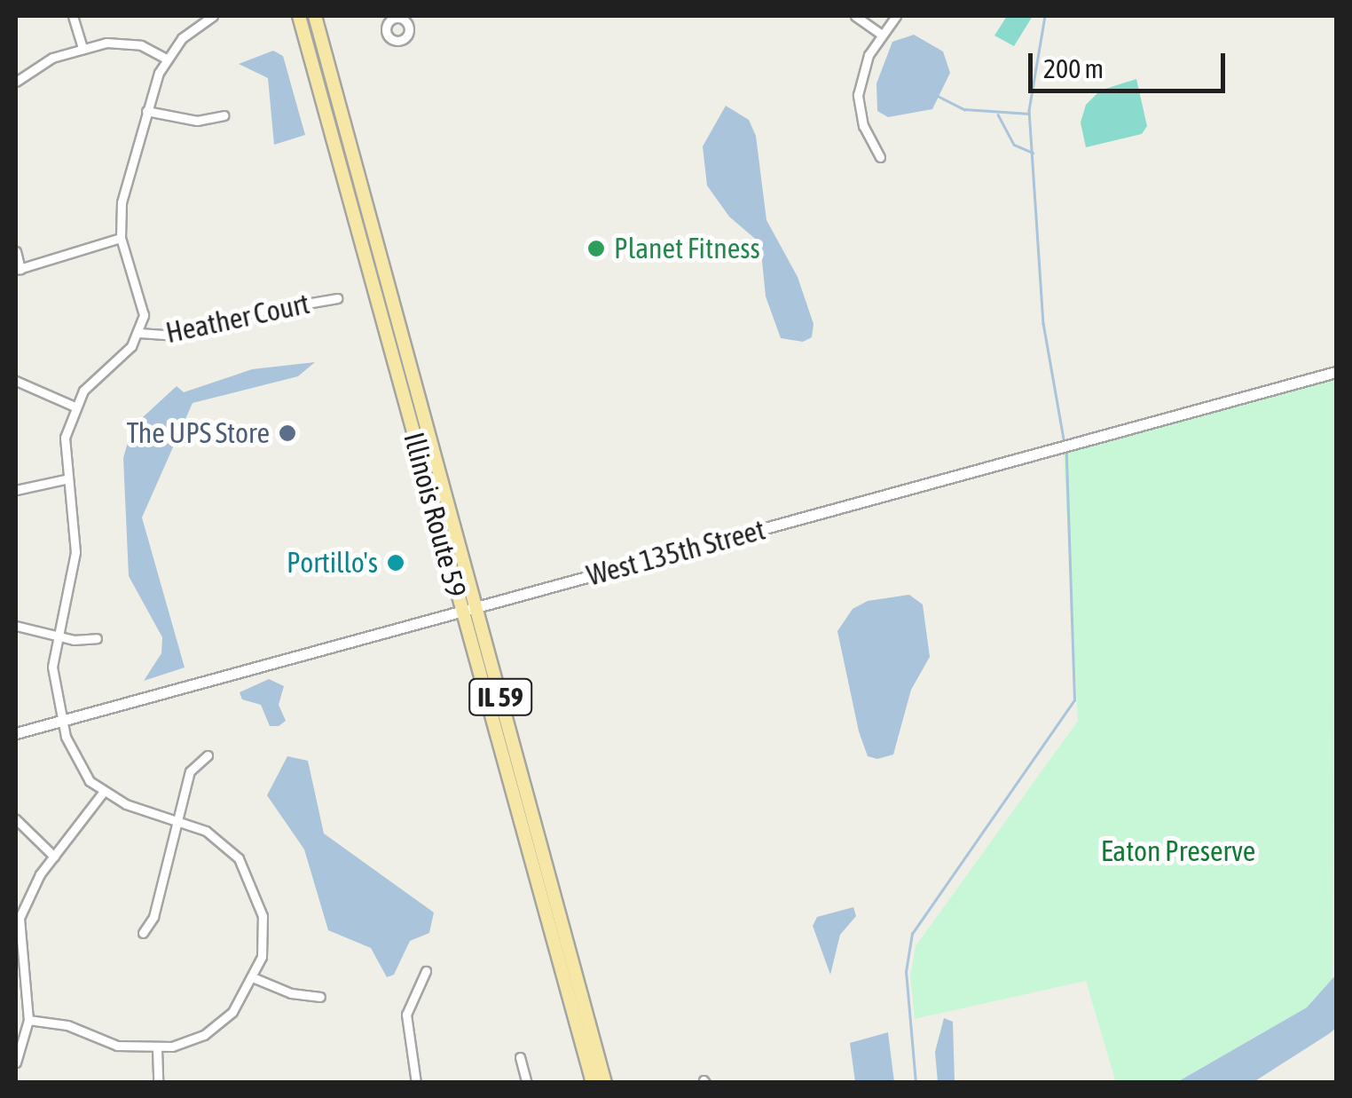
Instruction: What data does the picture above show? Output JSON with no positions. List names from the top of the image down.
{
  "streets": {
    "main road": ["Illinois Route 59", "IL 59"],
    "street": ["Heather Court", "West 135th Street"]
  },
  "crossings": [
    ["Illinois Route 59", "West 135th Street"]
  ],
  "parks": ["Eaton Preserve"],
  "places": ["Planet Fitness", "The UPS Store", "Portillo's"],
  "scale_bar": "200 m"
}
